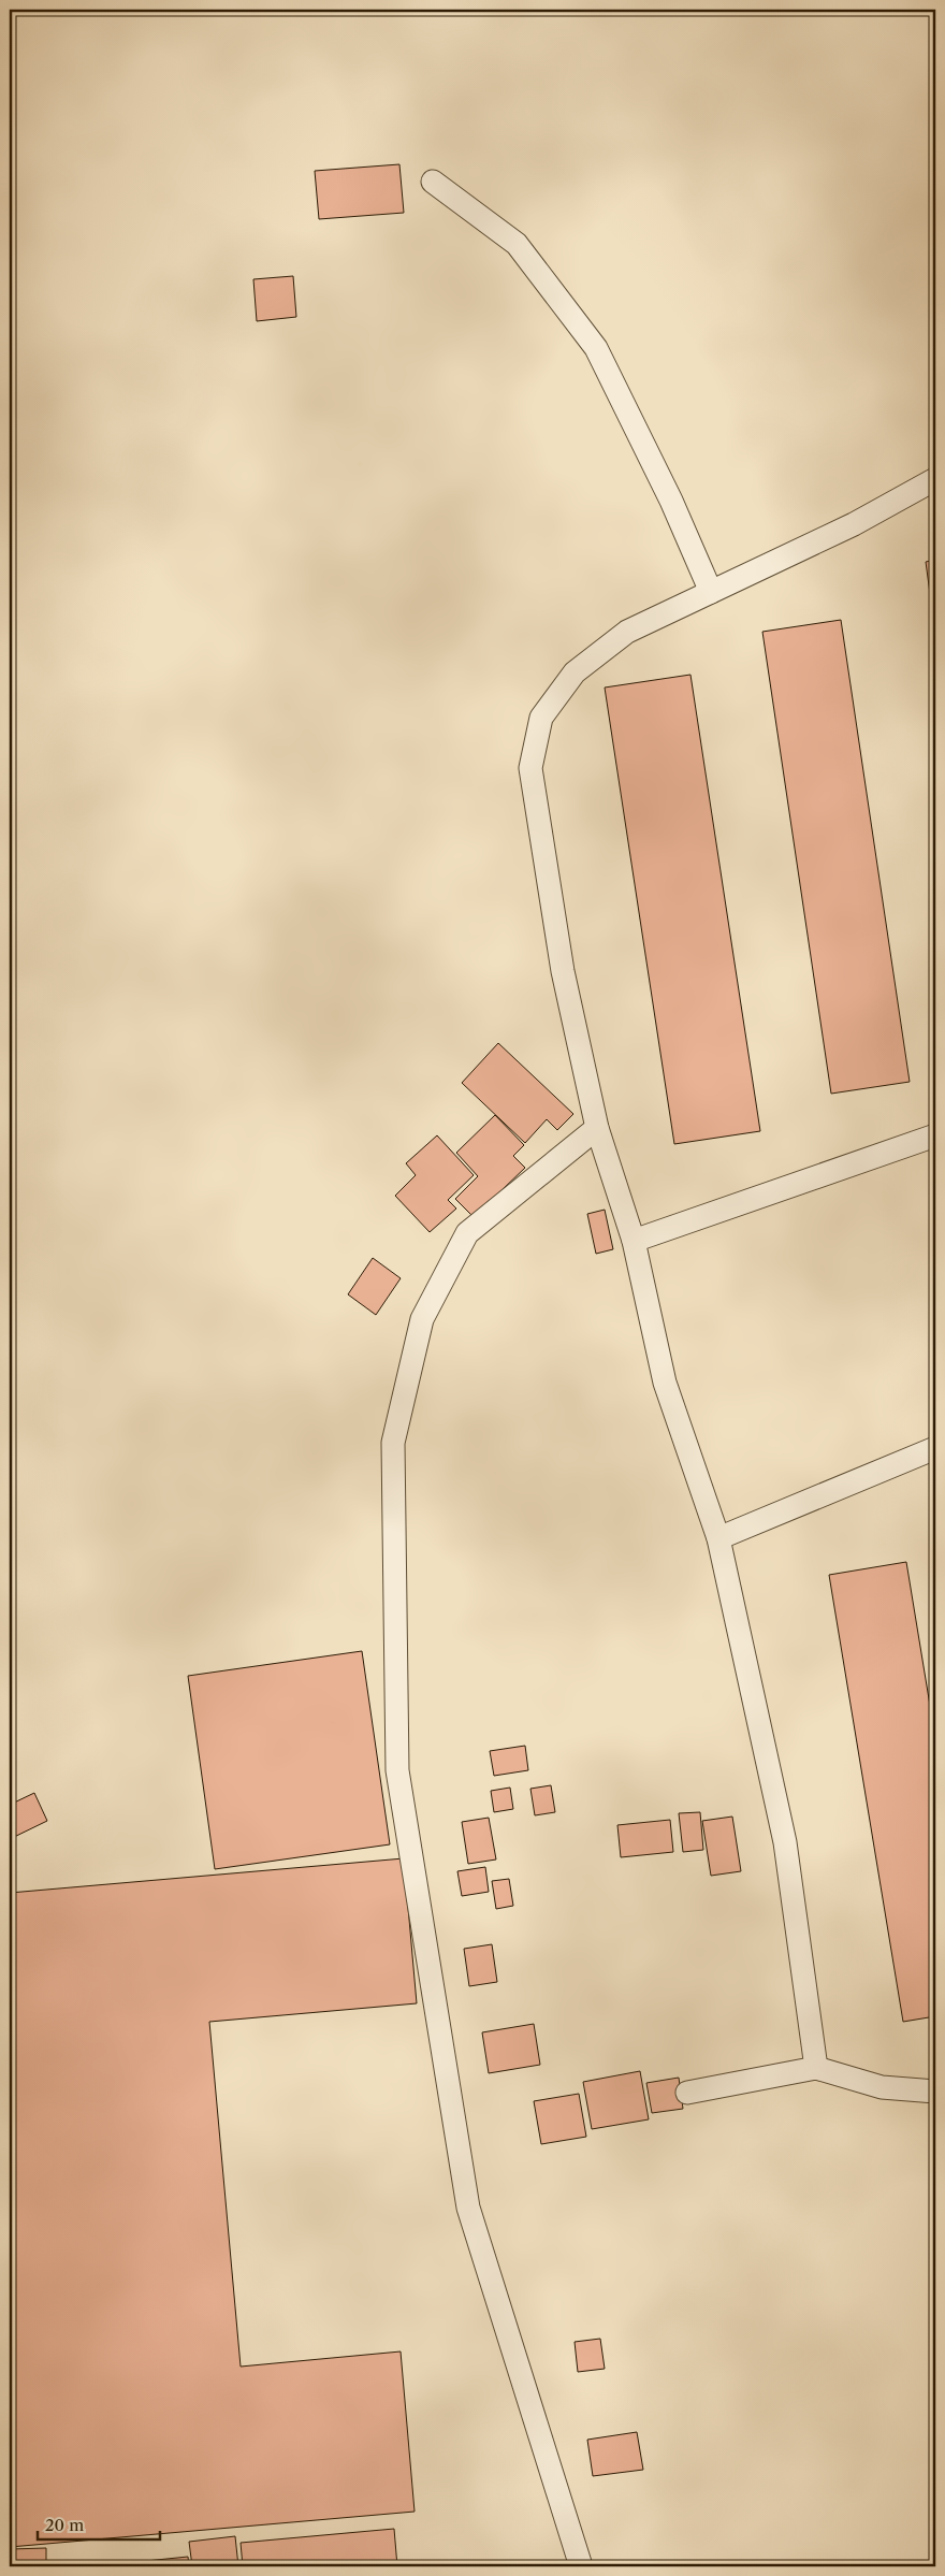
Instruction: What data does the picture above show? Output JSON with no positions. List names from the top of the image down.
{
  "scale_bar": "20 m"
}
